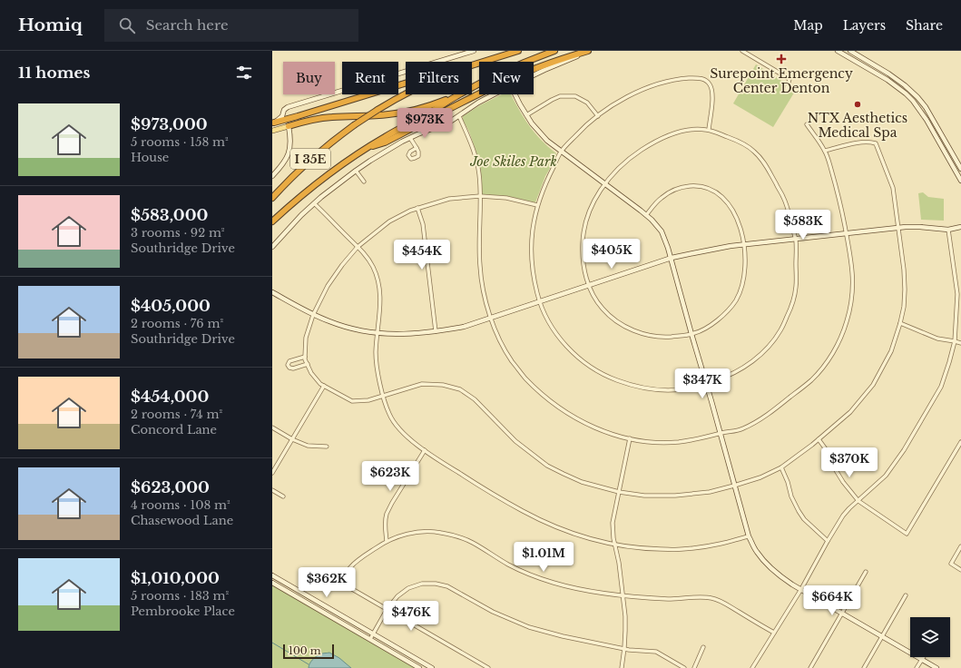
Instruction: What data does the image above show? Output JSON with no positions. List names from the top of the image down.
{
  "streets": {
    "highway": ["I 35E"]
  },
  "parks": ["Joe Skiles Park"],
  "places": {
    "health": ["Surepoint Emergency Center Denton"],
    "other": ["NTX Aesthetics Medical Spa"]
  },
  "scale_bar": "100 m",
  "page": {
    "header": "Homiq",
    "search": "Search here",
    "nav": ["Map", "Layers", "Share"],
    "heading": "11 homes",
    "chip": [
      "Buy",
      "Rent",
      "Filters",
      "New"
    ],
    "list": [
      {
        "name": "$973,000",
        "note": "5 rooms · 158 m² · House"
      },
      {
        "name": "$583,000",
        "note": "3 rooms · 92 m² · Southridge Drive"
      },
      {
        "name": "$405,000",
        "note": "2 rooms · 76 m² · Southridge Drive"
      },
      {
        "name": "$454,000",
        "note": "2 rooms · 74 m² · Concord Lane"
      },
      {
        "name": "$623,000",
        "note": "4 rooms · 108 m² · Chasewood Lane"
      },
      {
        "name": "$1,010,000",
        "note": "5 rooms · 183 m² · Pembrooke Place"
      }
    ],
    "price": [
      "$973K",
      "$583K",
      "$405K",
      "$454K",
      "$347K",
      "$370K",
      "$623K",
      "$1.01M",
      "$362K",
      "$664K",
      "$476K"
    ],
    "scale": "100 m"
  }
}
